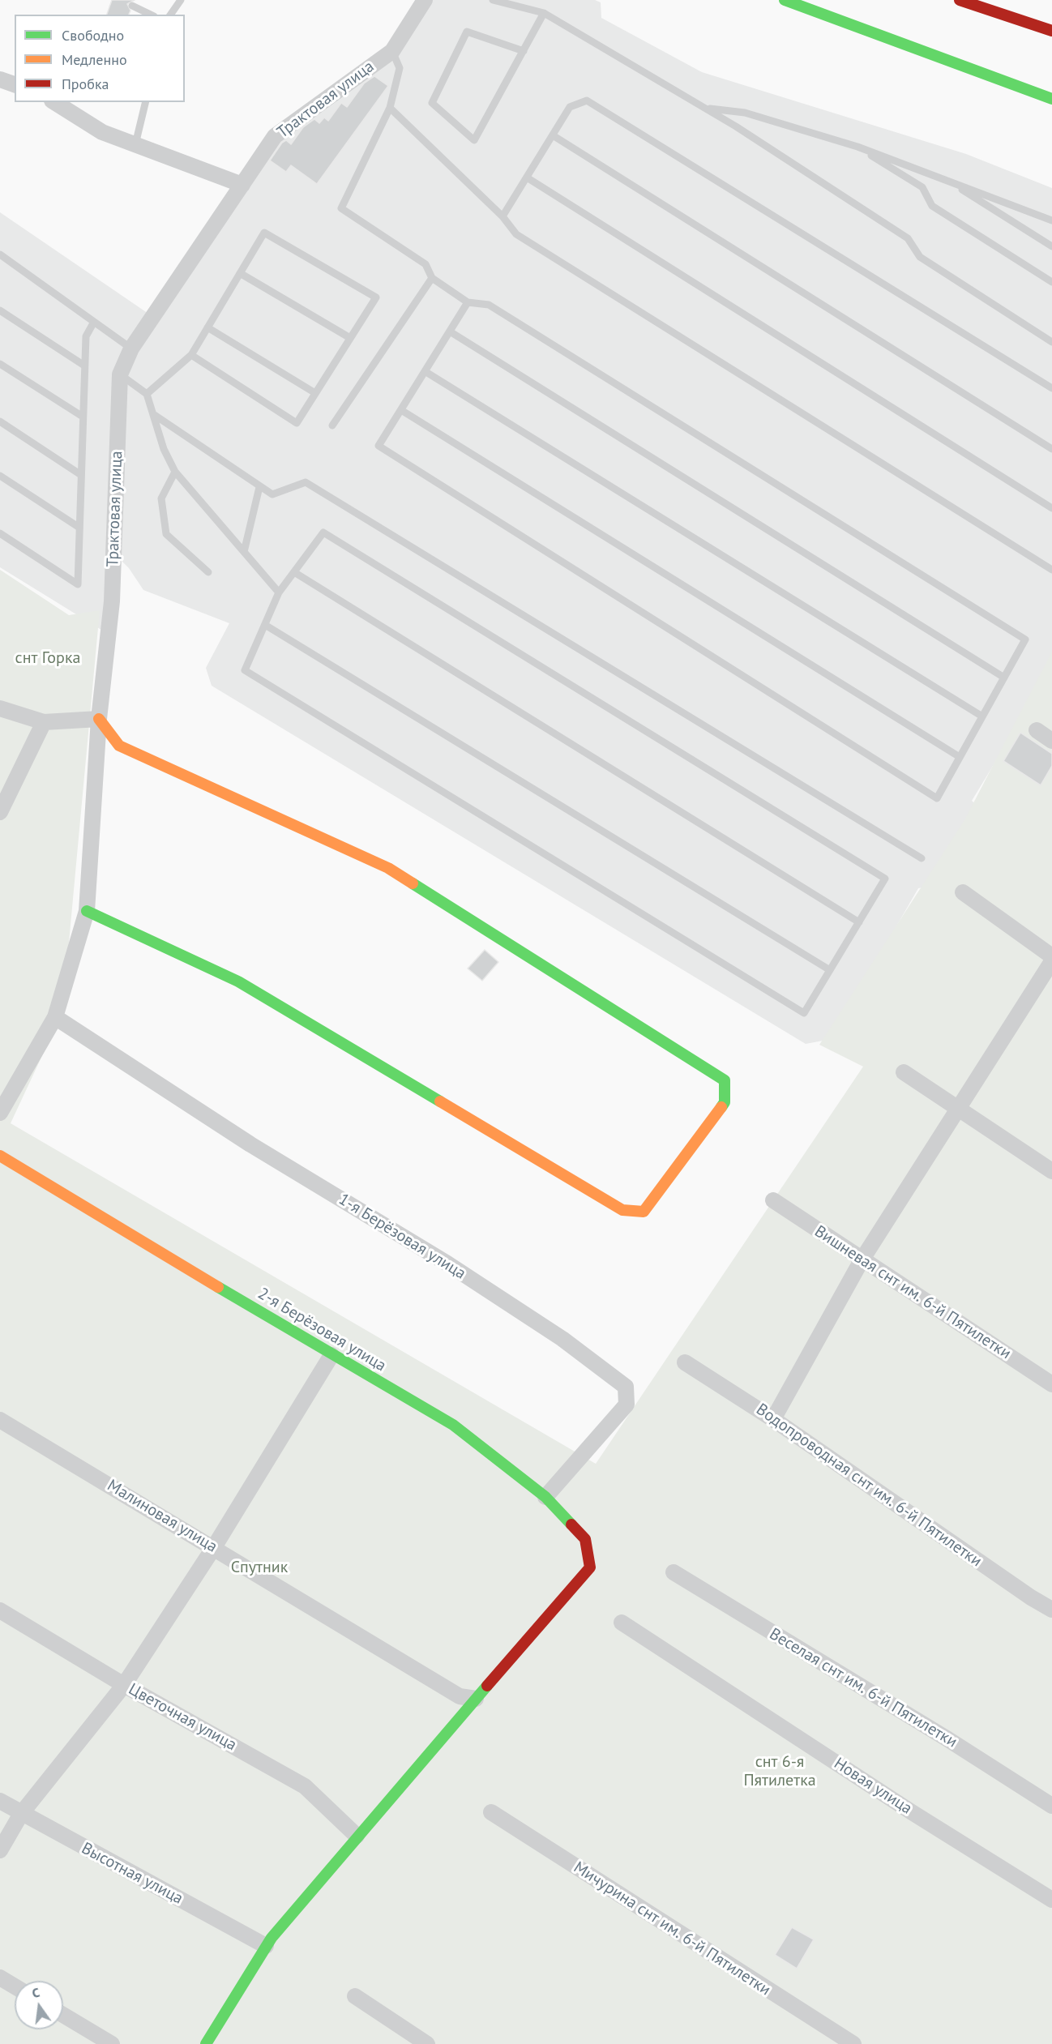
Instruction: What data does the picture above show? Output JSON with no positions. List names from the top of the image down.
{
  "streets": {
    "street": [
      "Трактовая улица",
      "1-я Берёзовая улица",
      "Вишневая снт им. 6-й Пятилетки",
      "2-я Берёзовая улица",
      "Водопроводная снт им. 6-й Пятилетки",
      "Малиновая улица",
      "Веселая снт им. 6-й Пятилетки",
      "Цветочная улица",
      "Новая улица",
      "Высотная улица",
      "Мичурина снт им. 6-й Пятилетки"
    ]
  },
  "crossings": [
    ["Трактовая улица", "1-я Берёзовая улица"],
    ["1-я Берёзовая улица", "2-я Берёзовая улица"],
    ["2-я Берёзовая улица", "Малиновая улица"]
  ],
  "parks": ["снт Горка", "Спутник", "снт 6-я Пятилетка"],
  "legend": ["Свободно", "Медленно", "Пробка"],
  "north": "top"
}
